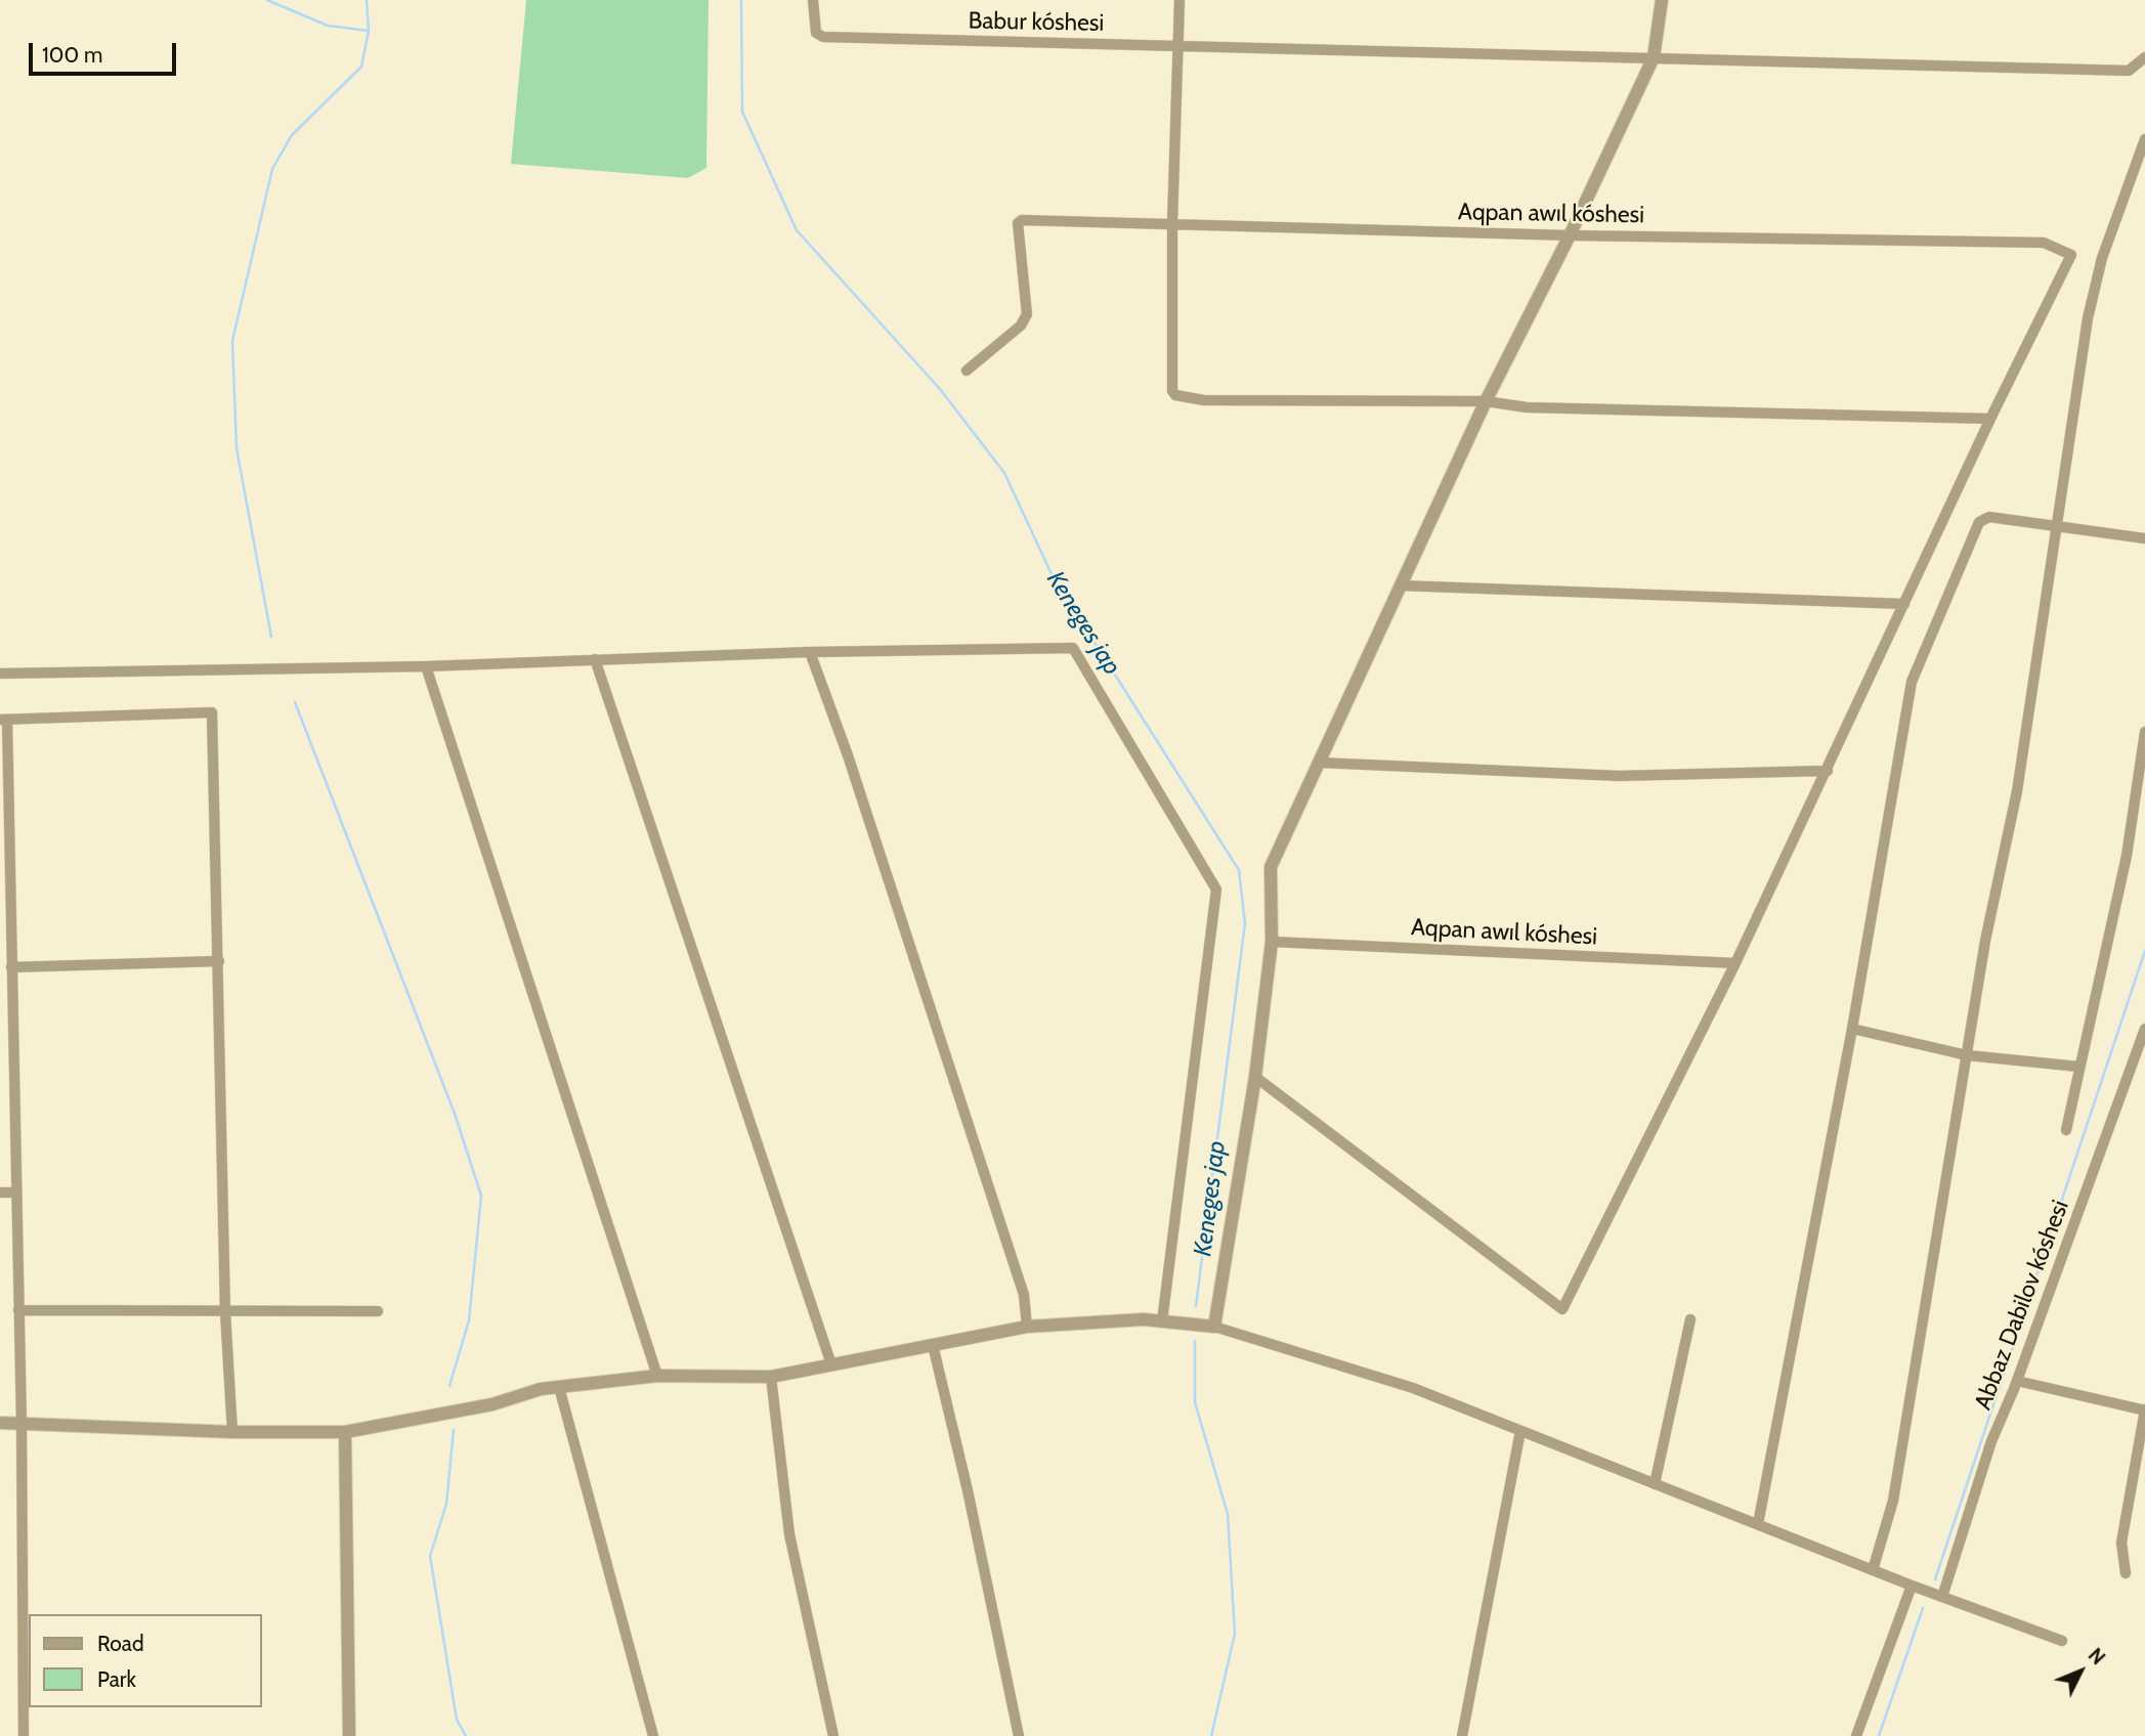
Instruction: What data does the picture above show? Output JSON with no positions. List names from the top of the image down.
{
  "streets": {
    "street": ["Babur kóshesi", "Aqpan awıl kóshesi", "Abbaz Dabilov kóshesi"]
  },
  "water": ["Keneges jap"],
  "legend": ["Road", "Park"],
  "scale_bar": "100 m",
  "north": "top right"
}
